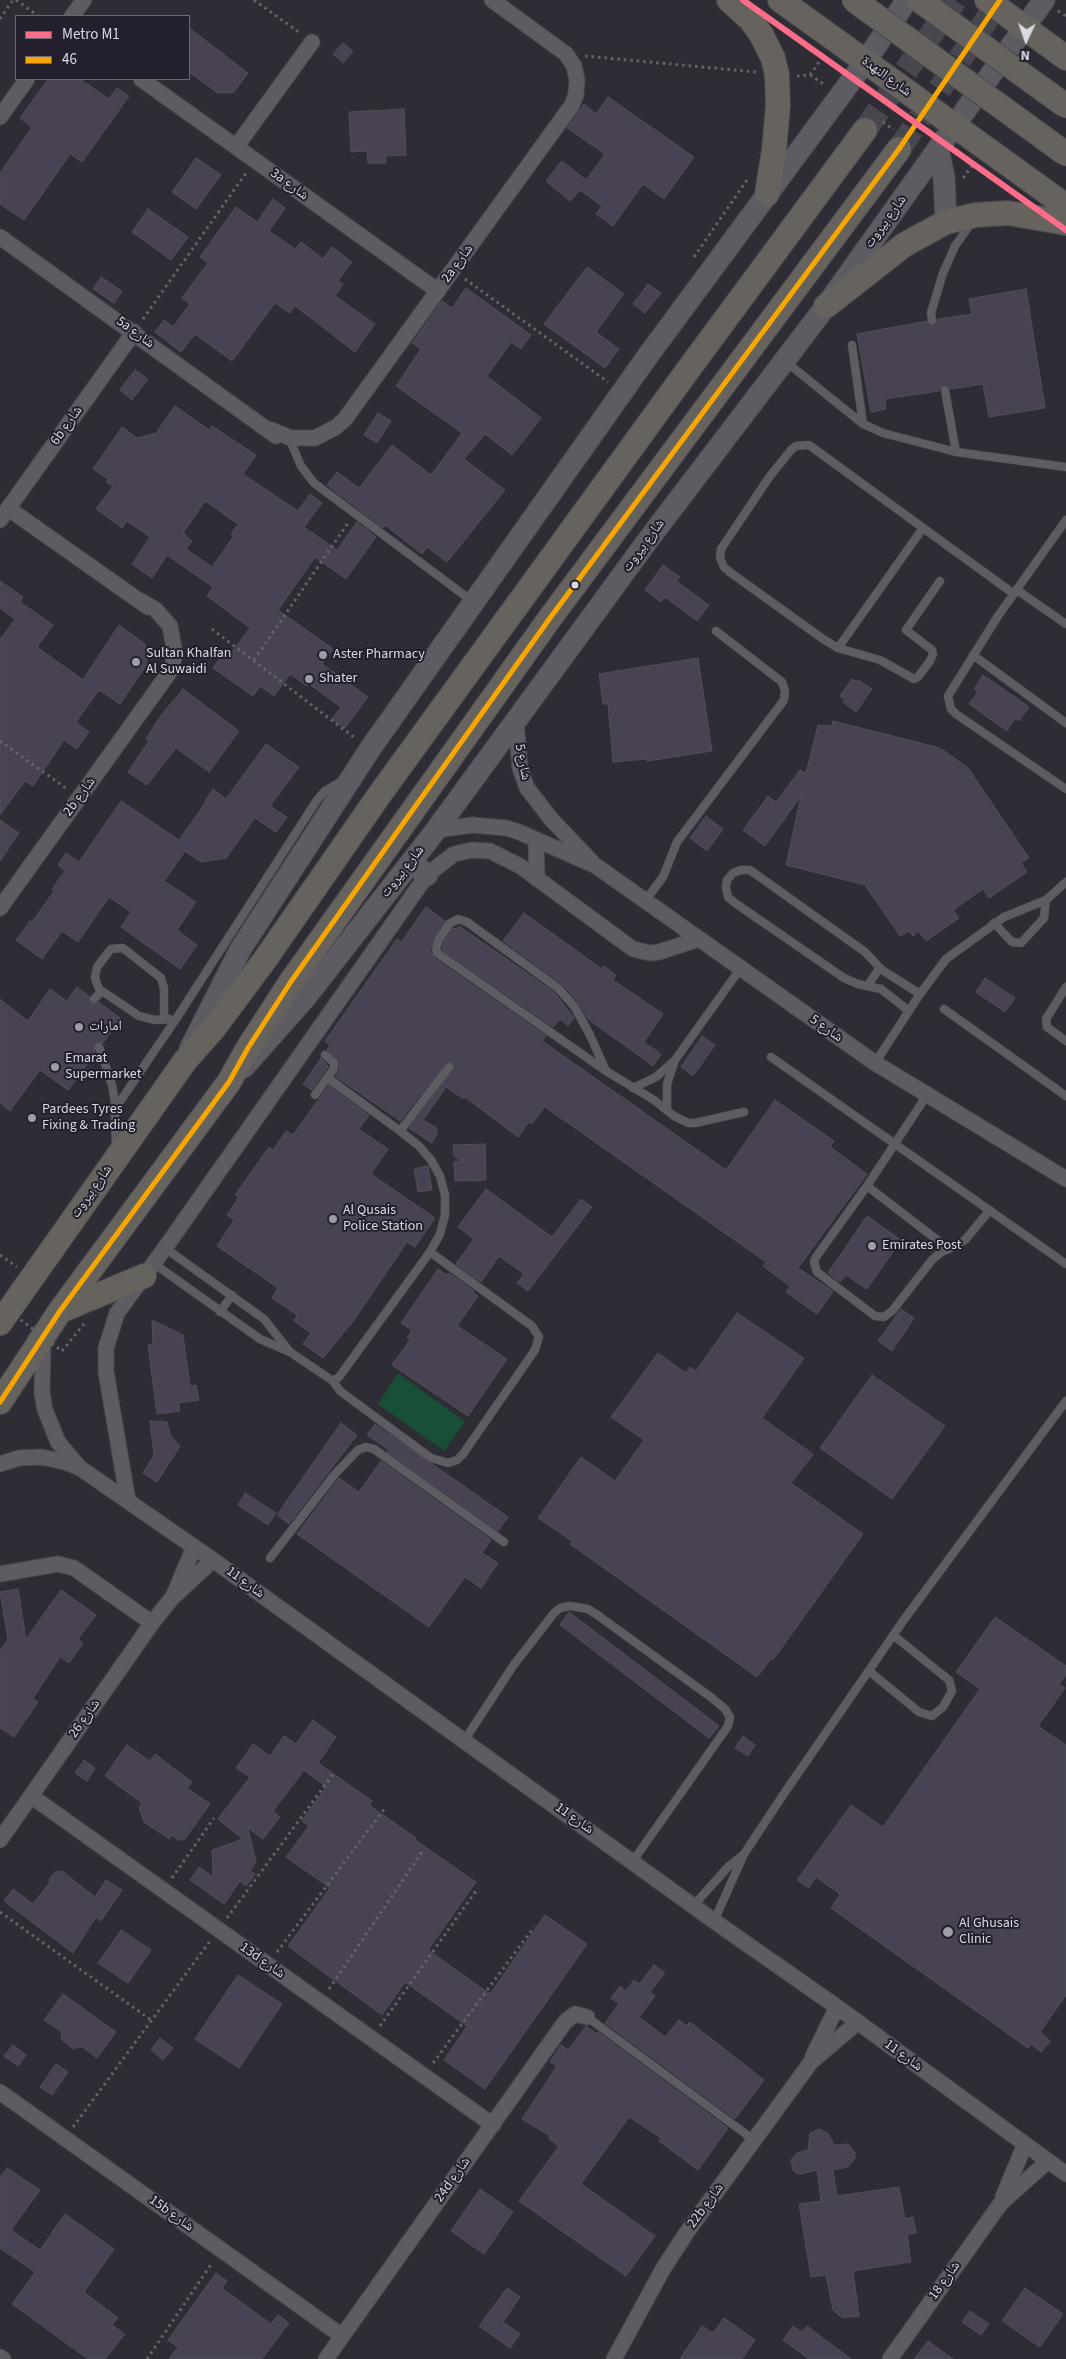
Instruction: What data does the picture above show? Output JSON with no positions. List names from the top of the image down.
{
  "streets": {
    "main road": ["شارع النهدة", "شارع بيروت"],
    "street": [
      "3a شارع",
      "2a شارع",
      "5a شارع",
      "6b شارع",
      "شارع 5",
      "2b شارع",
      "شارع 11",
      "شارع 26",
      "13d شارع",
      "24d شارع",
      "22b شارع",
      "15b شارع",
      "شارع 18"
    ]
  },
  "crossings": [
    ["شارع النهدة", "شارع بيروت"],
    ["3a شارع", "2a شارع"],
    ["شارع بيروت", "شارع 5"],
    ["شارع بيروت", "شارع 11"],
    ["2a شارع", "5a شارع"],
    ["5a شارع", "6b شارع"],
    ["6b شارع", "2b شارع"],
    ["شارع 11", "شارع 26"],
    ["شارع 11", "22b شارع"],
    ["شارع 11", "شارع 18"],
    ["شارع 26", "13d شارع"],
    ["13d شارع", "24d شارع"],
    ["24d شارع", "15b شارع"]
  ],
  "places": [
    "Aster Pharmacy",
    "Sultan Khalfan Al Suwaidi",
    "Shater",
    "امارات",
    "Emarat Supermarket",
    "Pardees Tyres Fixing & Trading",
    "Al Qusais Police Station",
    "Emirates Post",
    "Al Ghusais Clinic"
  ],
  "lines": ["metro line M1", "transit line 46"],
  "legend": ["Metro M1", "46"],
  "north": "bottom"
}
